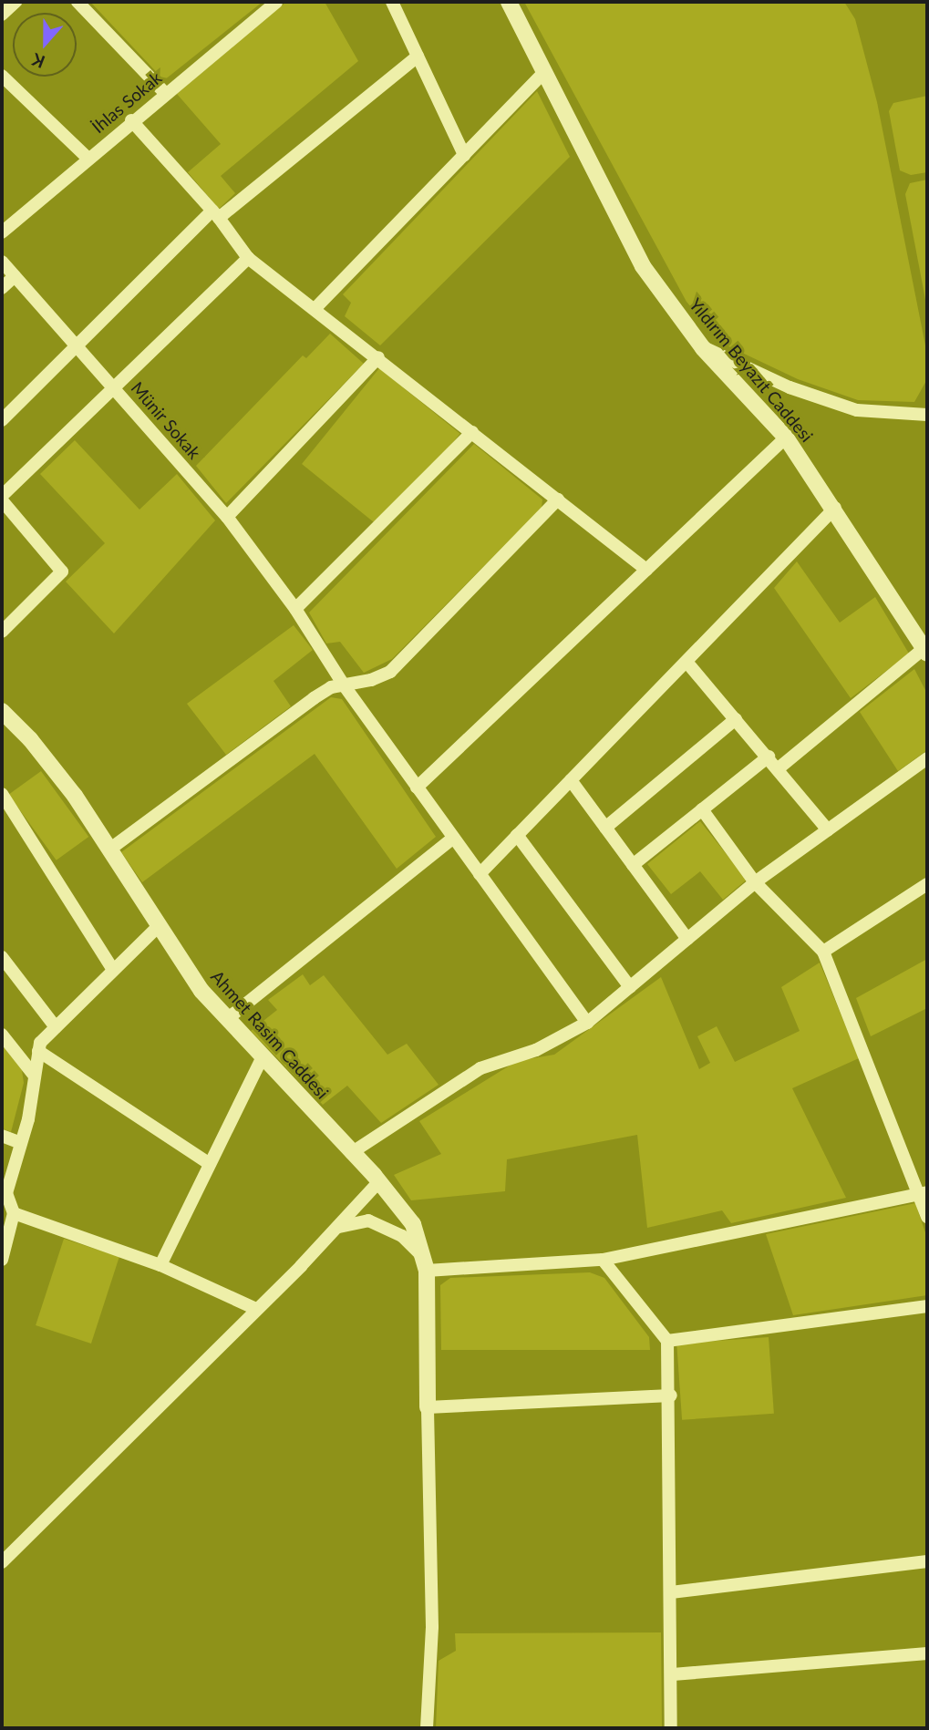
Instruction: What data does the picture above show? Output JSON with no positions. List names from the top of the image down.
{
  "streets": {
    "street": [
      "İhlas Sokak",
      "Yıldırım Beyazıt Caddesi",
      "Münir Sokak",
      "Ahmet Rasim Caddesi"
    ]
  },
  "north": "bottom"
}
